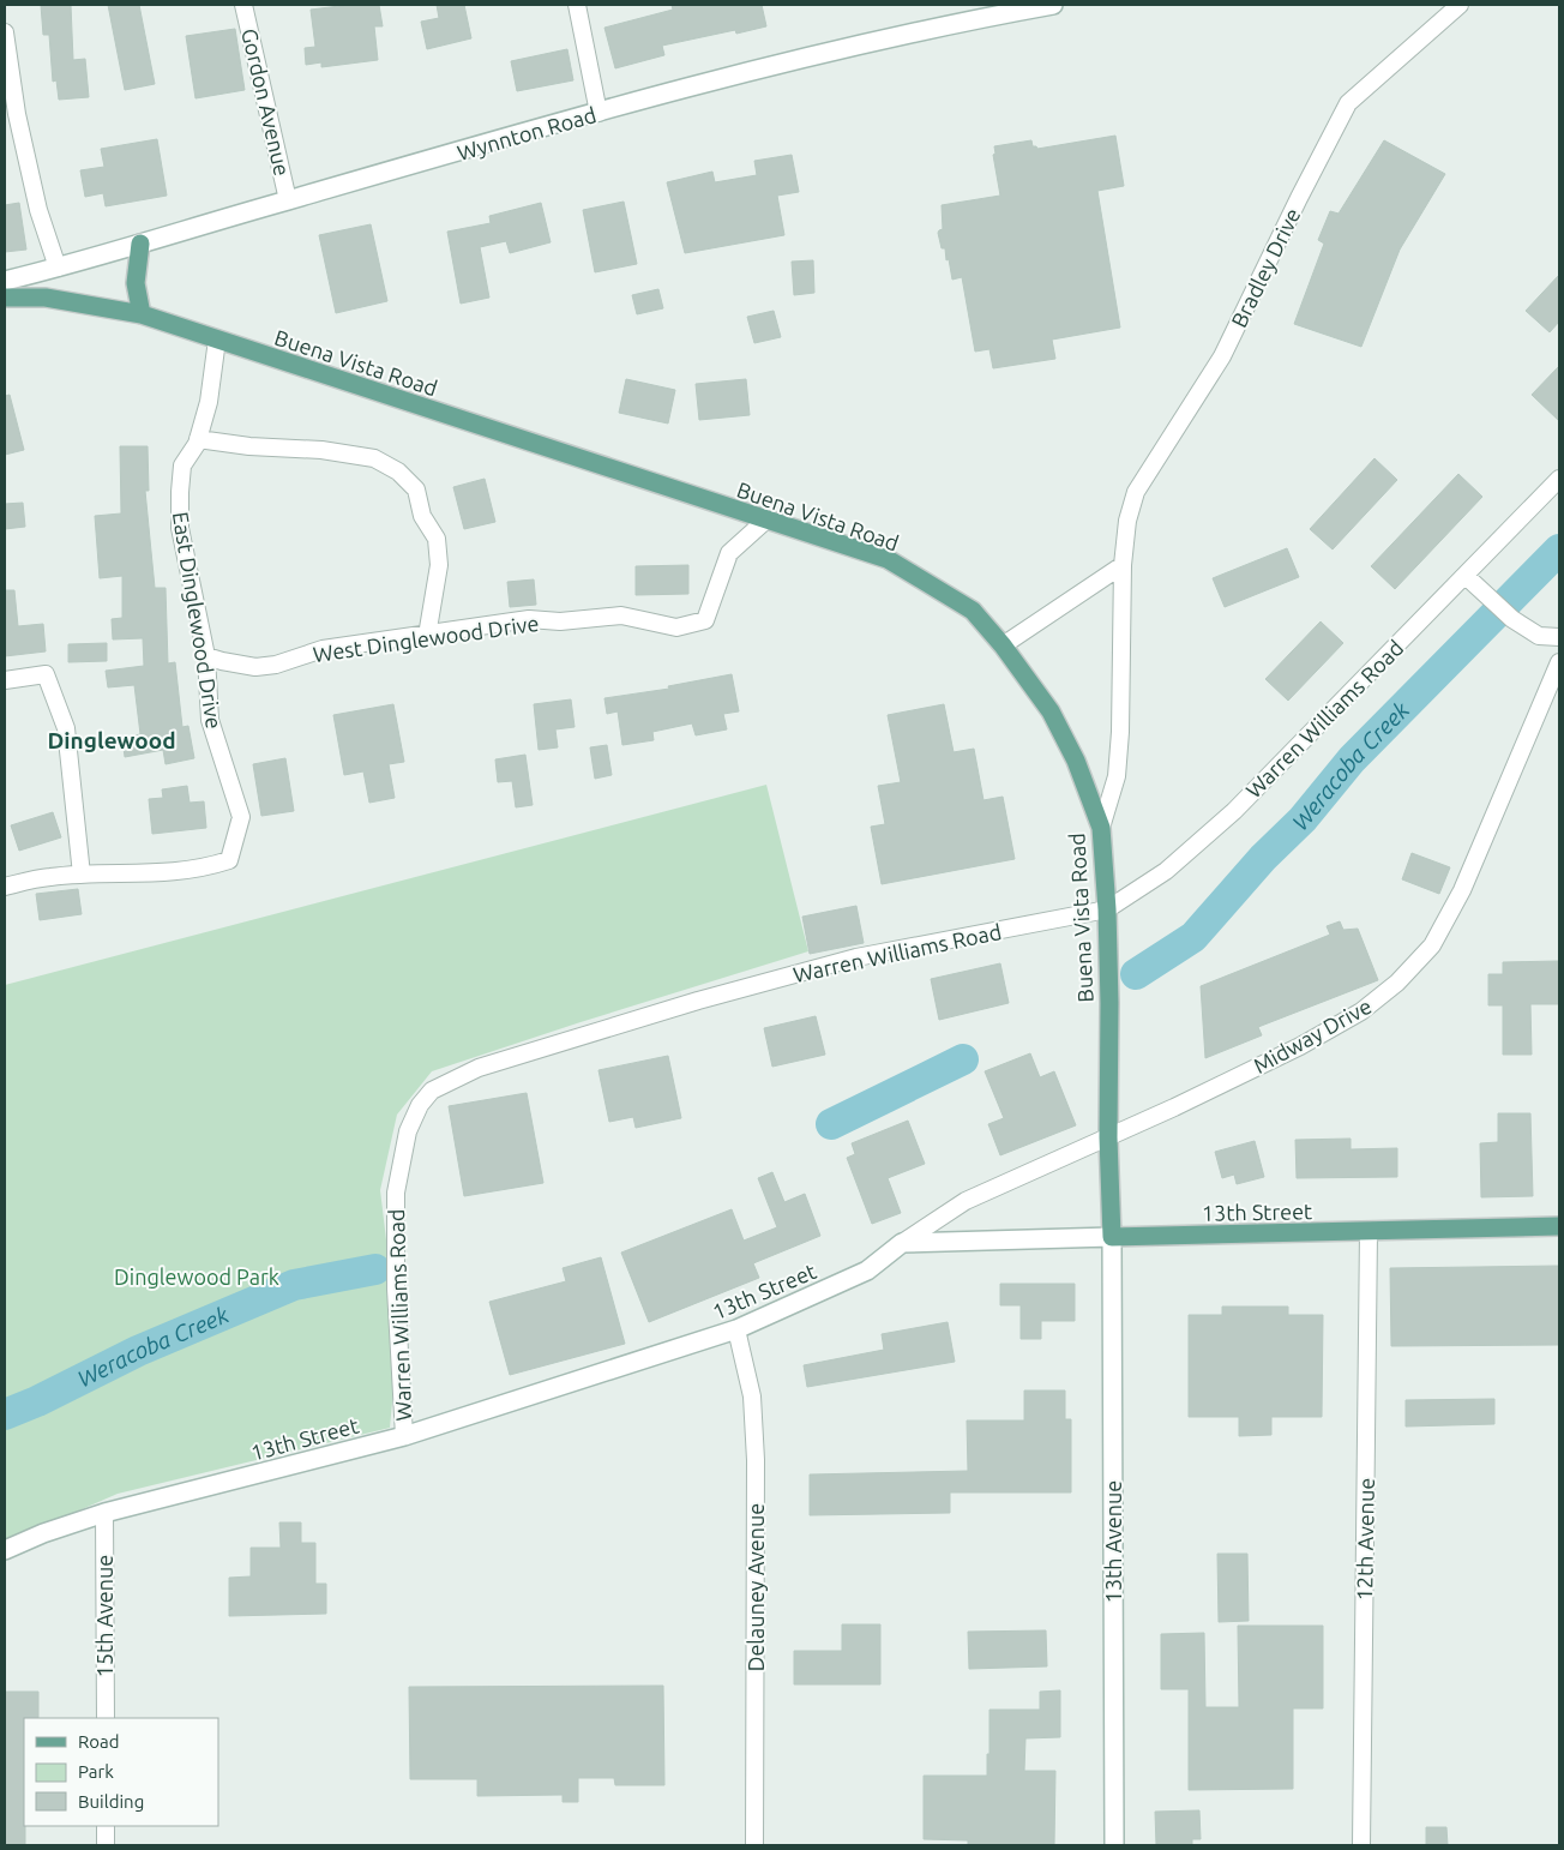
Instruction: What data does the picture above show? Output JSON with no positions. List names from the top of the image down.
{
  "streets": {
    "main road": [
      "Wynnton Road",
      "Buena Vista Road",
      "13th Street",
      "13th Avenue"
    ],
    "street": [
      "Gordon Avenue",
      "Bradley Drive",
      "East Dinglewood Drive",
      "West Dinglewood Drive",
      "Warren Williams Road",
      "Midway Drive",
      "12th Avenue",
      "Delauney Avenue",
      "15th Avenue"
    ]
  },
  "crossings": [
    ["Gordon Avenue", "Wynnton Road"],
    ["Bradley Drive", "Buena Vista Road"],
    ["Buena Vista Road", "East Dinglewood Drive"],
    ["Buena Vista Road", "West Dinglewood Drive"],
    ["Buena Vista Road", "Warren Williams Road"],
    ["Buena Vista Road", "Midway Drive"],
    ["Buena Vista Road", "13th Street"],
    ["Buena Vista Road", "13th Avenue"],
    ["East Dinglewood Drive", "West Dinglewood Drive"],
    ["Warren Williams Road", "13th Street"],
    ["Midway Drive", "13th Street"],
    ["13th Street", "12th Avenue"],
    ["13th Street", "13th Avenue"],
    ["13th Street", "Delauney Avenue"],
    ["13th Street", "15th Avenue"]
  ],
  "districts": ["Dinglewood"],
  "water": ["Weracoba Creek"],
  "parks": ["Dinglewood Park"],
  "legend": ["Road", "Park", "Building"]
}
